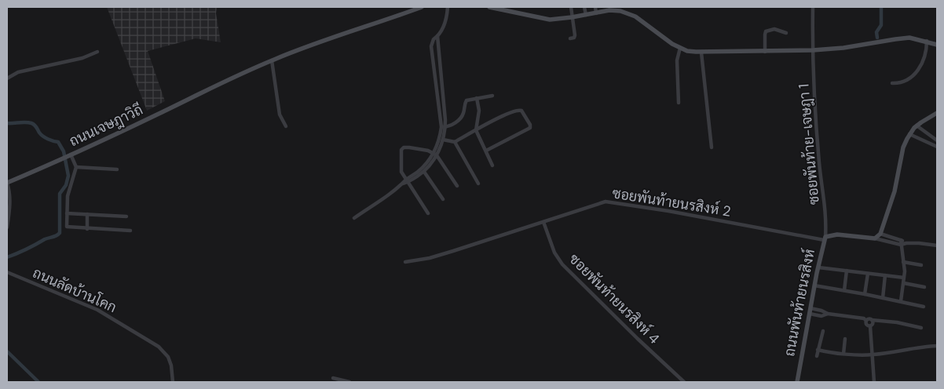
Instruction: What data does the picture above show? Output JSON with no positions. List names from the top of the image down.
{
  "streets": {
    "street": [
      "ถนนเจษฎาวิถี",
      "ซอยพันท้าย-เจษฎา 1",
      "ซอยพันท้ายนรสิงห์ 2",
      "ถนนลัดบ้านโคก",
      "ซอยพันท้ายนรสิงห์ 4",
      "ถนนพันท้ายนรสิงห์"
    ]
  },
  "crossings": [
    ["ซอยพันท้าย-เจษฎา 1", "ซอยพันท้ายนรสิงห์ 2"],
    ["ซอยพันท้าย-เจษฎา 1", "ถนนพันท้ายนรสิงห์"],
    ["ซอยพันท้ายนรสิงห์ 2", "ซอยพันท้ายนรสิงห์ 4"],
    ["ซอยพันท้ายนรสิงห์ 2", "ถนนพันท้ายนรสิงห์"]
  ]
}
